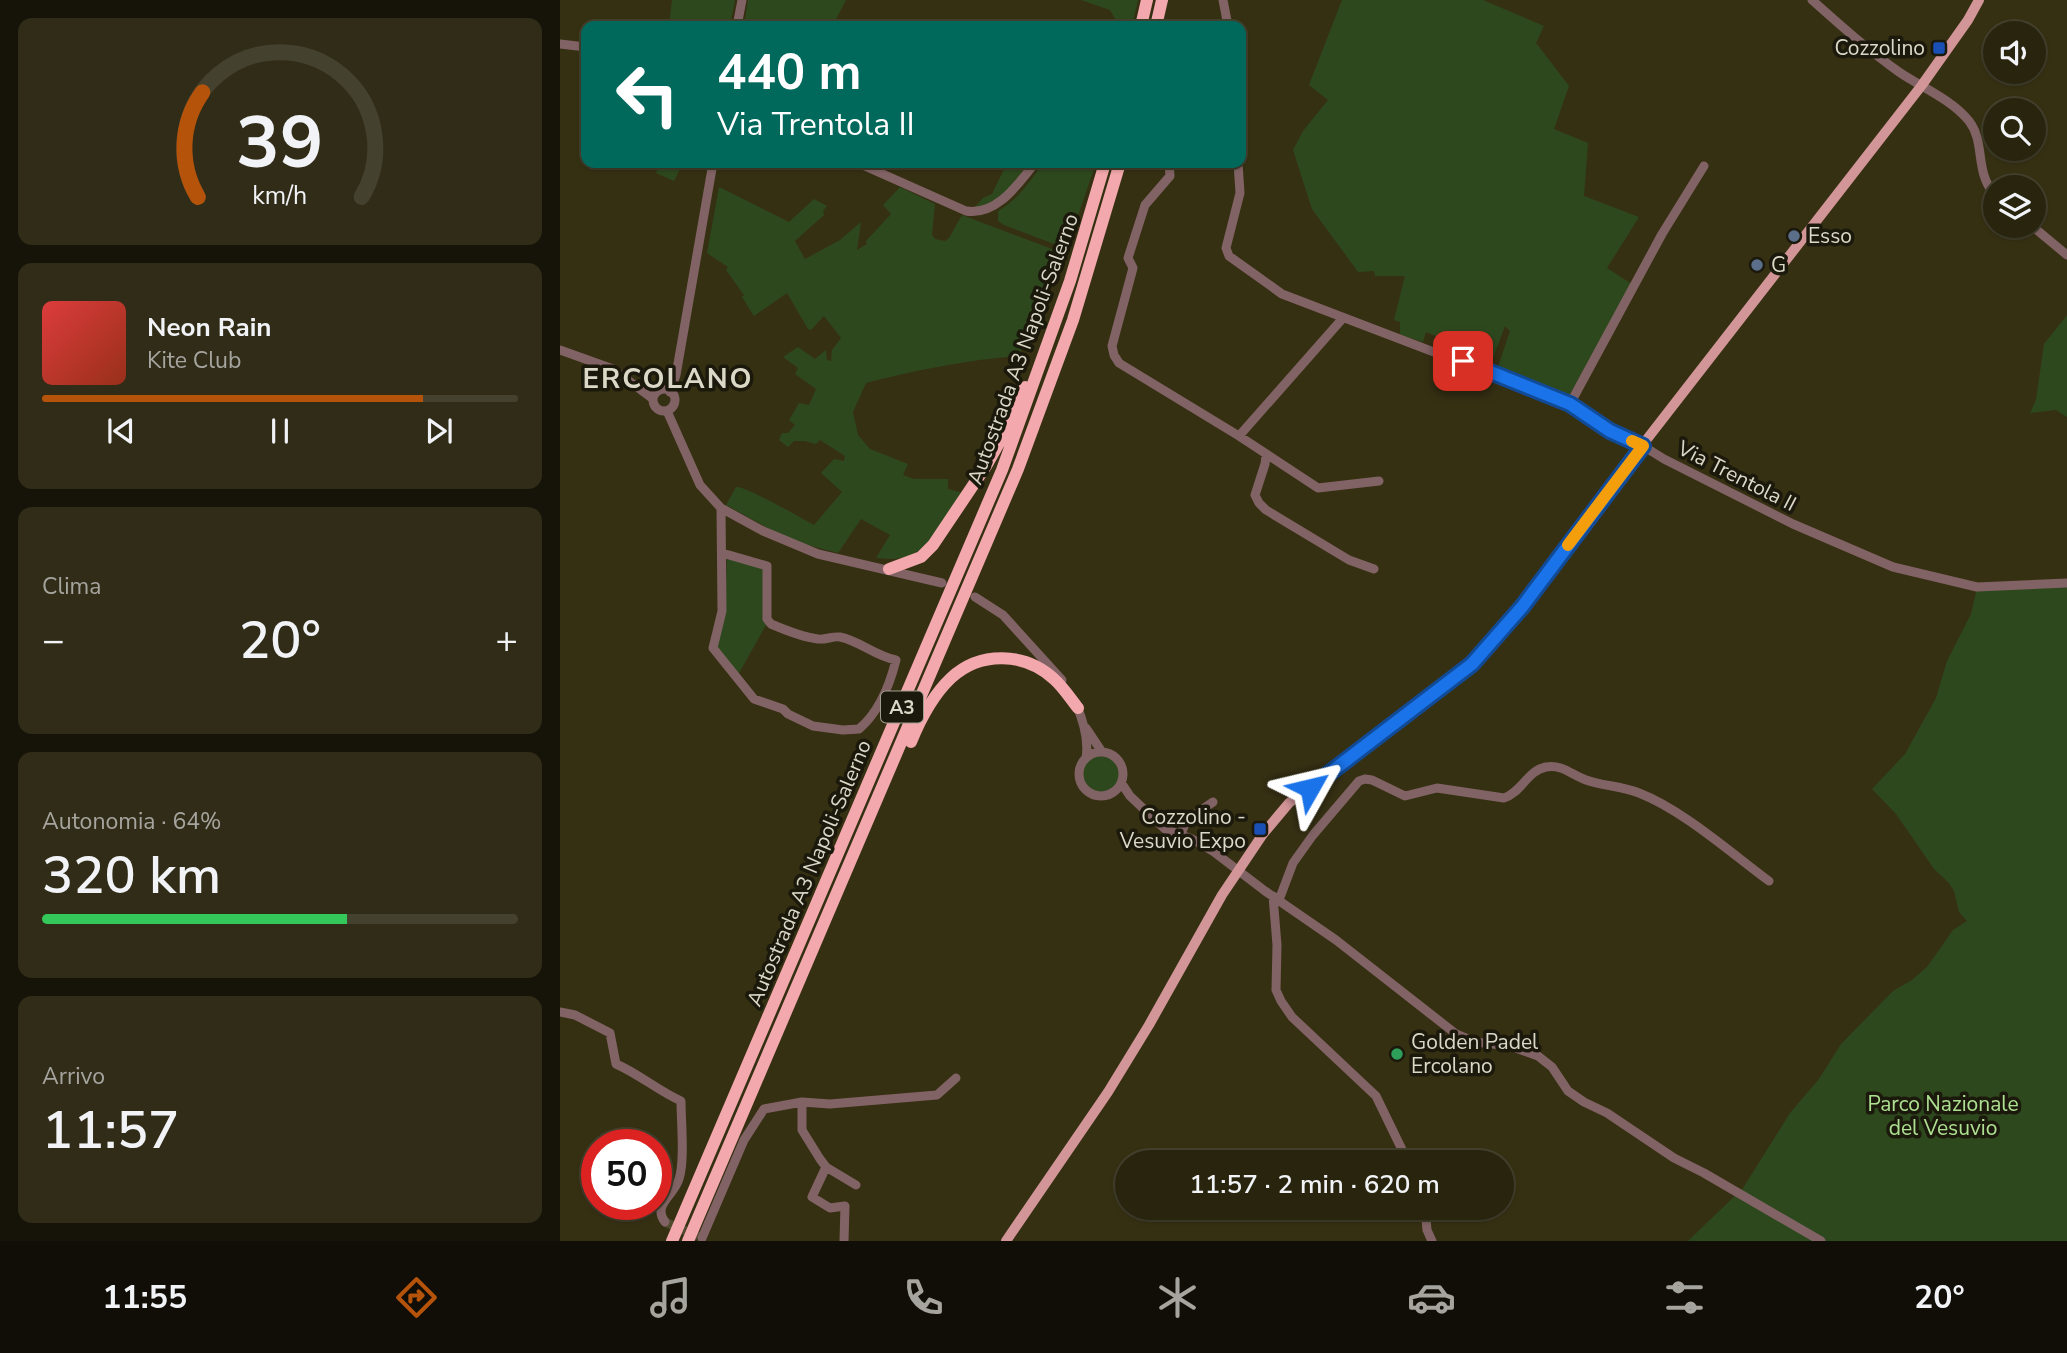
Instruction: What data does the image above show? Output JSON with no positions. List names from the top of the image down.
{
  "streets": {
    "highway": ["Autostrada A3 Napoli-Salerno", "A3"],
    "street": ["Via Trentola II"]
  },
  "districts": ["ERCOLANO"],
  "parks": ["Parco Nazionale del Vesuvio"],
  "places": {
    "transit": ["Cozzolino", "Cozzolino - Vesuvio Expo"],
    "other": ["Esso", "G", "Golden Padel Ercolano"]
  },
  "page": {
    "turn": ["440 m", "Via Trentola II"],
    "song": ["Neon Rain", "Kite Club"],
    "tile": [
      "Clima",
      ["Autonomia · 64%", "320 km"],
      ["Arrivo", "11:57"]
    ],
    "heat": ["−", "20°", "+"],
    "limit": "50",
    "trip": "11:57 · 2 min · 620 m",
    "tabs": ["11:55", "20°"],
    "gauge": ["39", "km/h"]
  }
}
